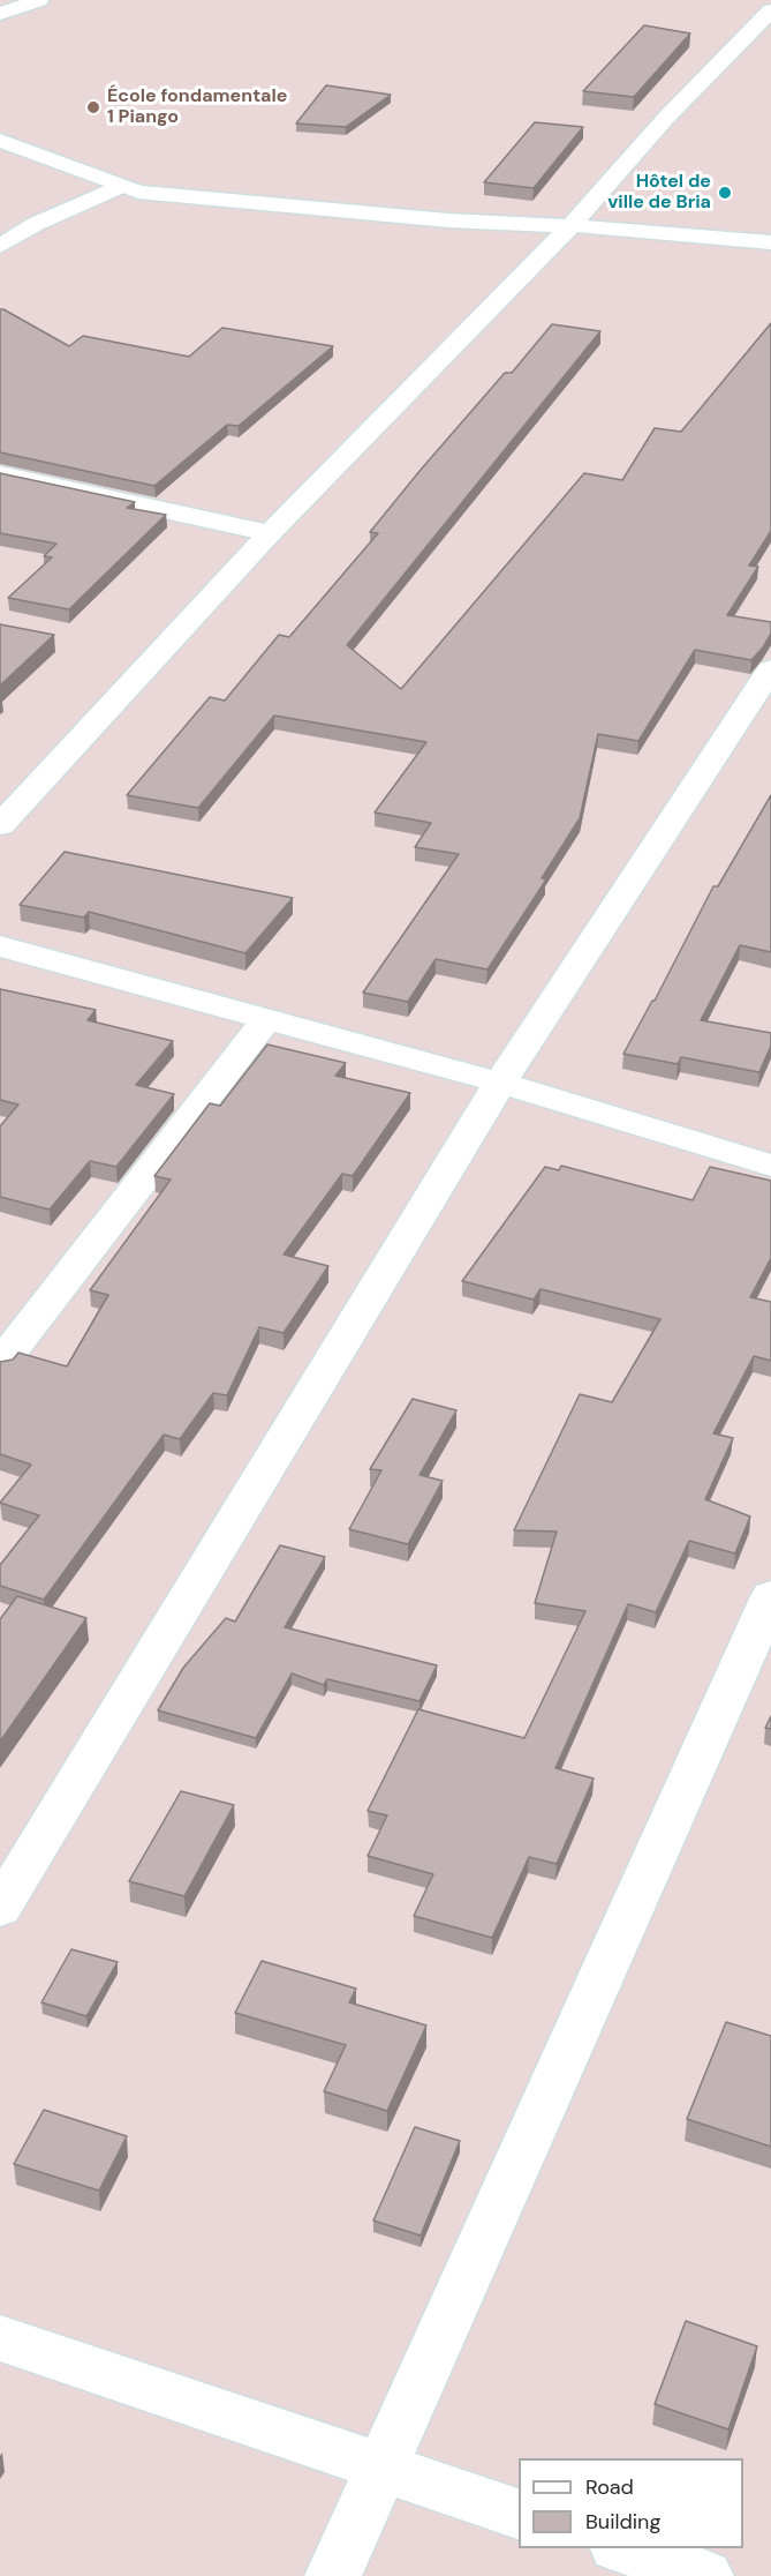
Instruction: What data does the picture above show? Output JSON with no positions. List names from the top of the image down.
{
  "places": ["École fondamentale 1 Piango", "Hôtel de ville de Bria"],
  "legend": ["Road", "Building"]
}
